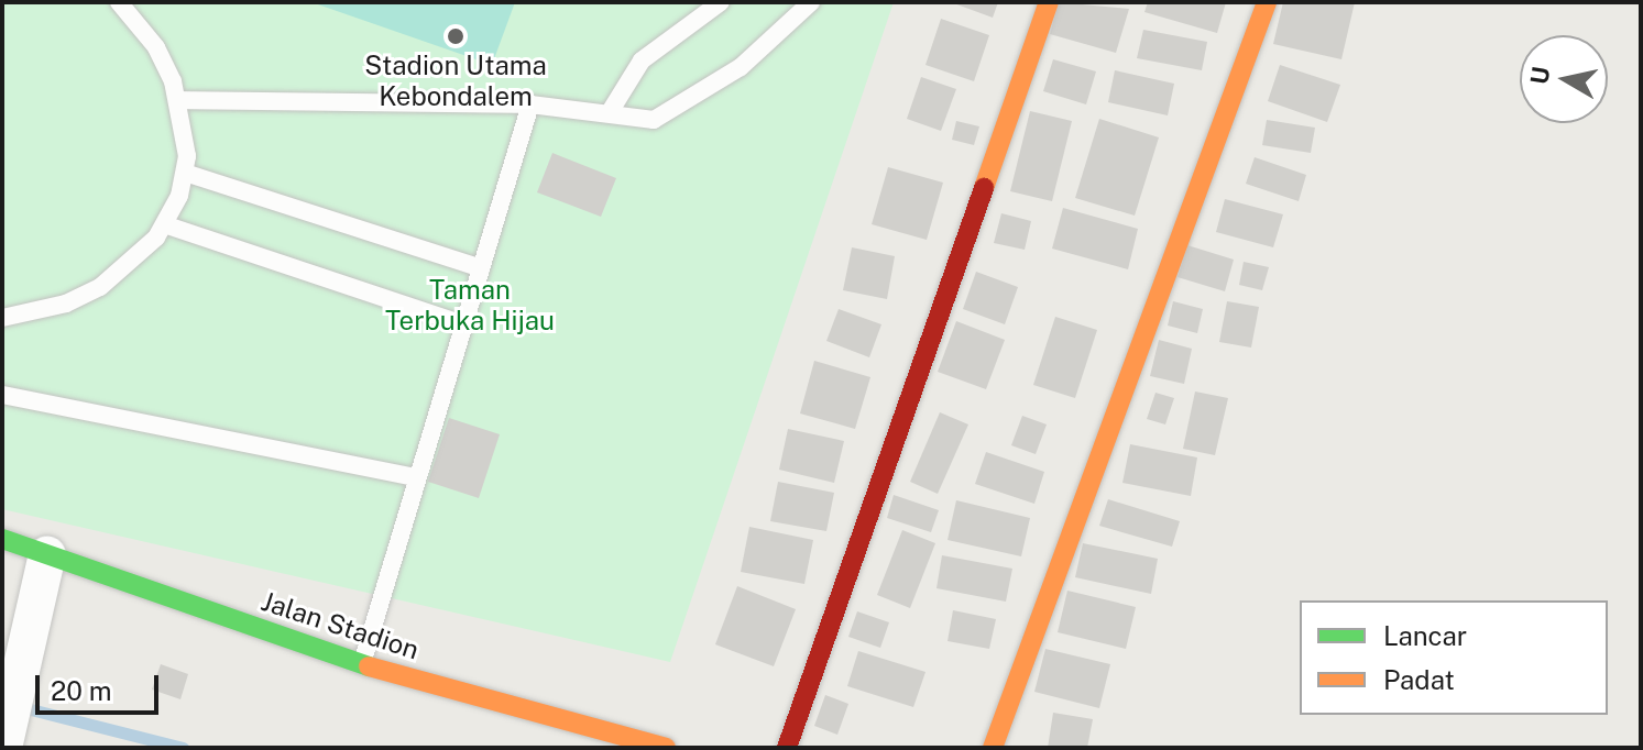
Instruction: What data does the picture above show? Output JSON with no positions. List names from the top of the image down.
{
  "streets": {
    "street": ["Jalan Stadion"]
  },
  "parks": ["Taman Terbuka Hijau"],
  "places": ["Stadion Utama Kebondalem"],
  "legend": ["Lancar", "Padat"],
  "scale_bar": "20 m",
  "north": "left"
}
